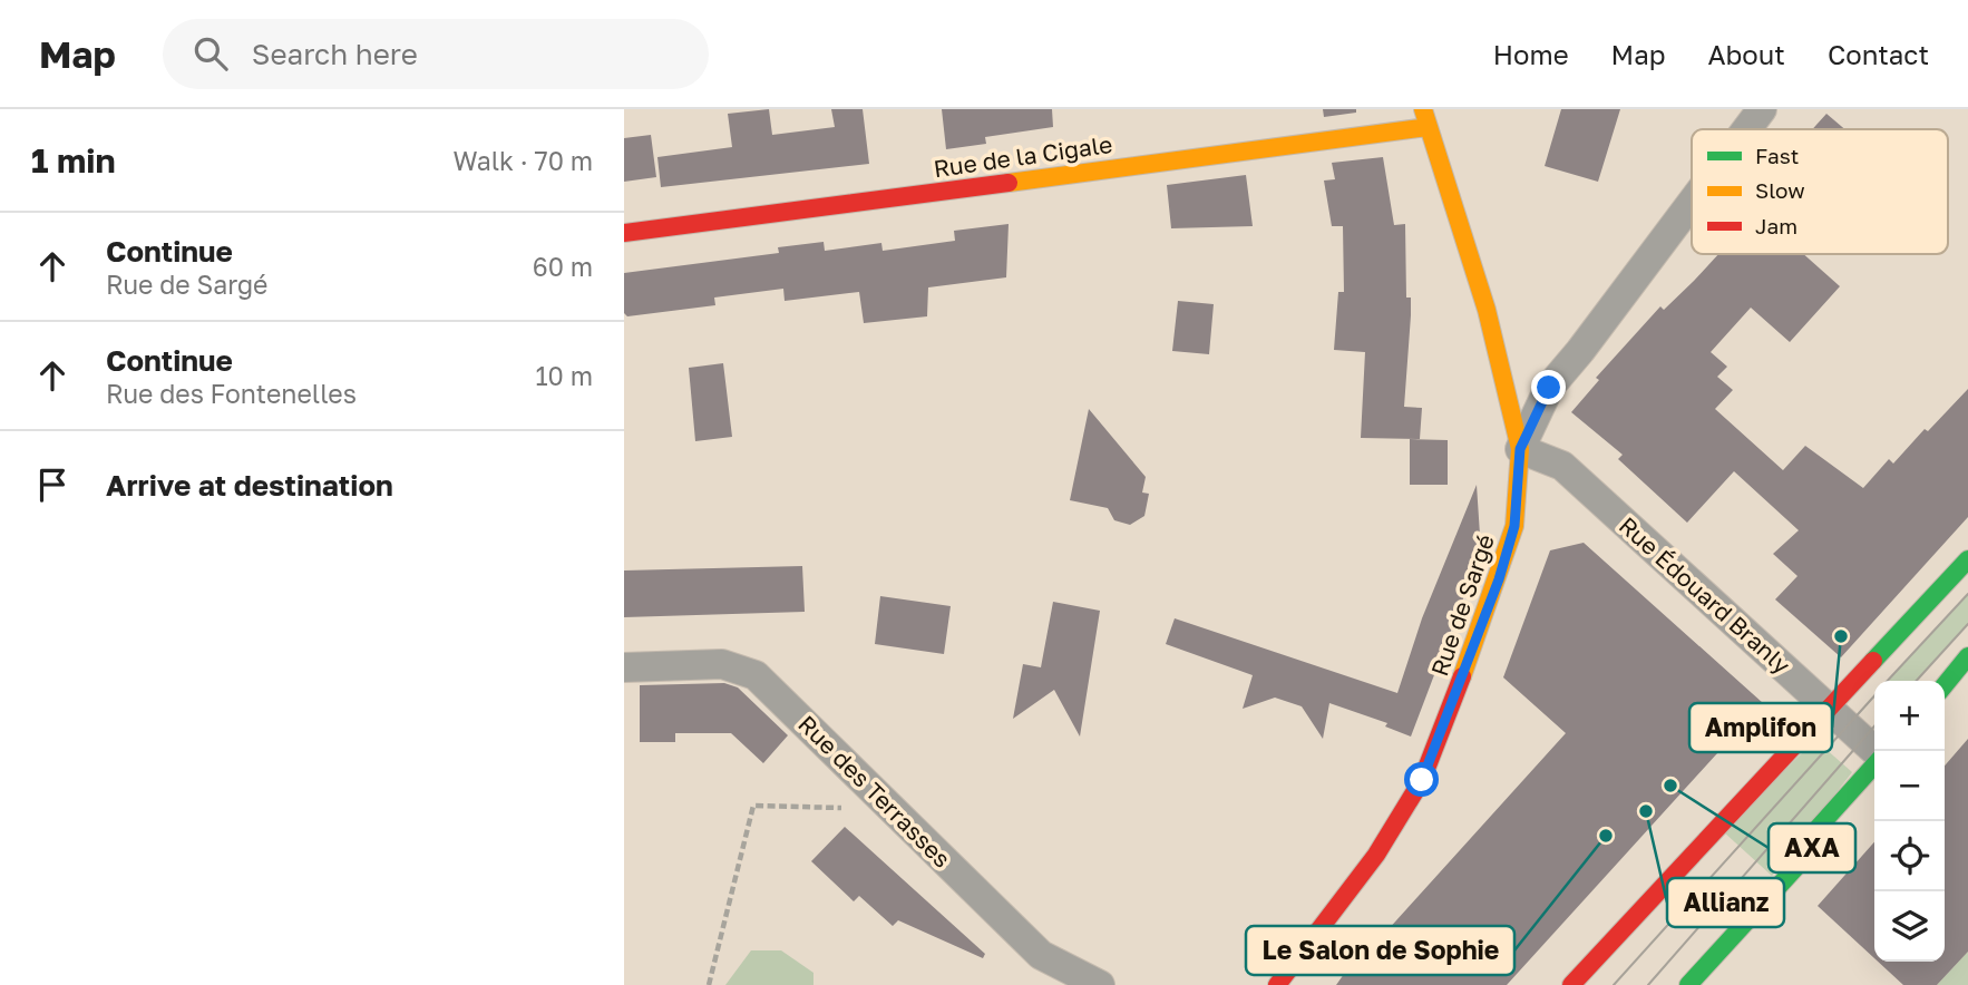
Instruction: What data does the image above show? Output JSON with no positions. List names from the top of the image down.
{
  "streets": {
    "street": [
      "Rue de la Cigale",
      "Rue Édouard Branly",
      "Rue de Sargé",
      "Rue des Terrasses"
    ]
  },
  "crossings": [
    ["Rue de la Cigale", "Rue de Sargé"],
    ["Rue Édouard Branly", "Rue de Sargé"]
  ],
  "places": [
    "Amplifon",
    "AXA",
    "Allianz",
    "Le Salon de Sophie"
  ],
  "legend": ["Fast", "Slow", "Jam"],
  "page": {
    "header": "Map",
    "search": "Search here",
    "nav": [
      "Home",
      "Map",
      "About",
      "Contact"
    ],
    "heading": ["1 min", "Walk · 70 m"],
    "list": [
      ["Continue", "Rue de Sargé", "60 m"],
      ["Continue", "Rue des Fontenelles", "10 m"],
      "Arrive at destination"
    ],
    "map_buttons": ["+", "−"]
  }
}
